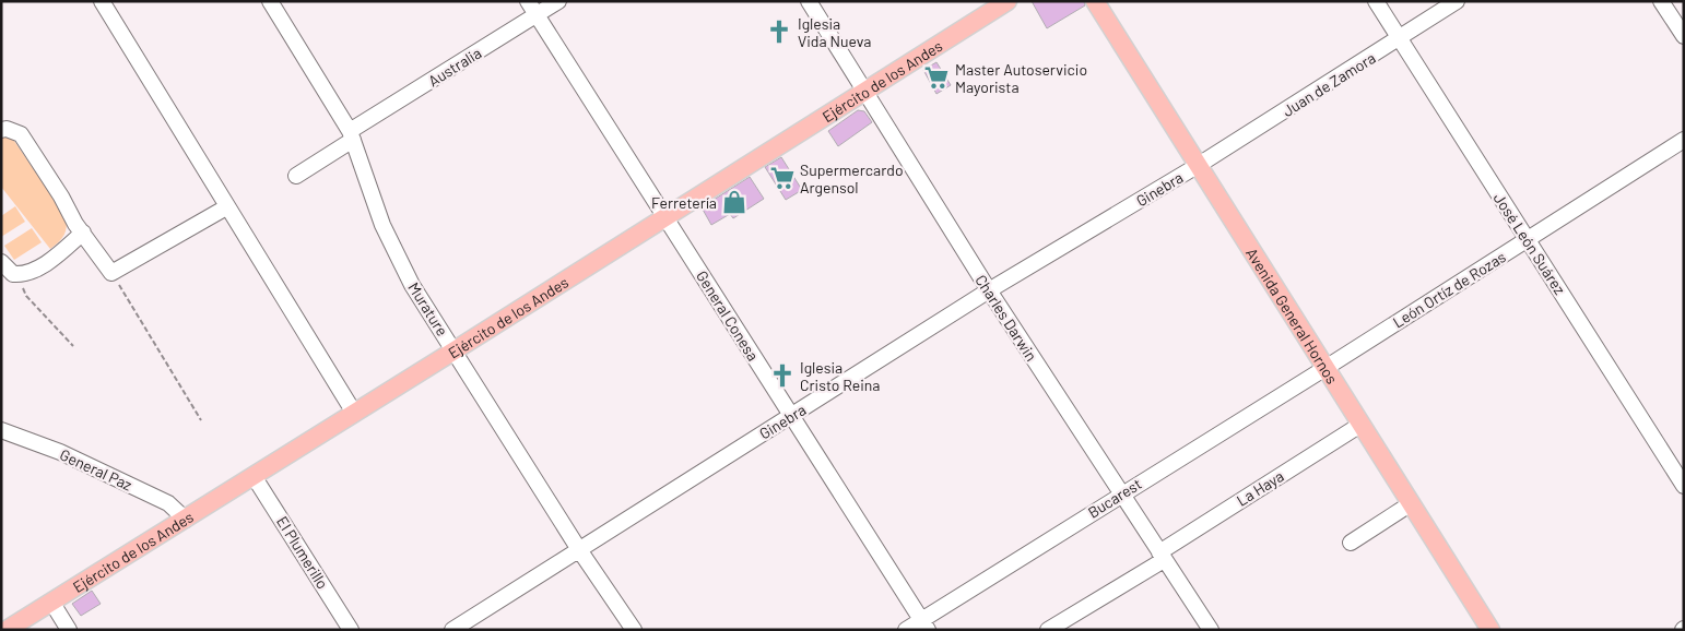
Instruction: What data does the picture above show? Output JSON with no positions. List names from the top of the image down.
{
  "streets": {
    "main road": ["Ejército de los Andes", "Avenida General Hornos"],
    "street": [
      "Australia",
      "Juan de Zamora",
      "Ginebra",
      "José León Suárez",
      "León Ortíz de Rozas",
      "Murature",
      "General Conesa",
      "Charles Darwin",
      "General Paz",
      "La Haya",
      "Bucarest",
      "El Plumerillo"
    ]
  },
  "crossings": [
    ["Australia", "Murature"],
    ["Australia", "General Conesa"],
    ["Ejército de los Andes", "Murature"],
    ["Ejército de los Andes", "General Conesa"],
    ["Ejército de los Andes", "Charles Darwin"],
    ["Ejército de los Andes", "General Paz"],
    ["Ejército de los Andes", "El Plumerillo"],
    ["Juan de Zamora", "Ginebra"],
    ["Juan de Zamora", "José León Suárez"],
    ["Juan de Zamora", "Avenida General Hornos"],
    ["Ginebra", "Murature"],
    ["Ginebra", "General Conesa"],
    ["Ginebra", "Avenida General Hornos"],
    ["Ginebra", "Charles Darwin"],
    ["José León Suárez", "León Ortíz de Rozas"],
    ["León Ortíz de Rozas", "Avenida General Hornos"],
    ["León Ortíz de Rozas", "Bucarest"],
    ["General Conesa", "Bucarest"],
    ["Avenida General Hornos", "La Haya"],
    ["Avenida General Hornos", "Bucarest"],
    ["Charles Darwin", "La Haya"],
    ["Charles Darwin", "Bucarest"]
  ],
  "places": {
    "church": ["Iglesia Vida Nueva", "Iglesia Cristo Reina"],
    "supermarket": ["Master Autoservicio Mayorista", "Supermercardo Argensol"],
    "shop": ["Ferretería"]
  }
}
